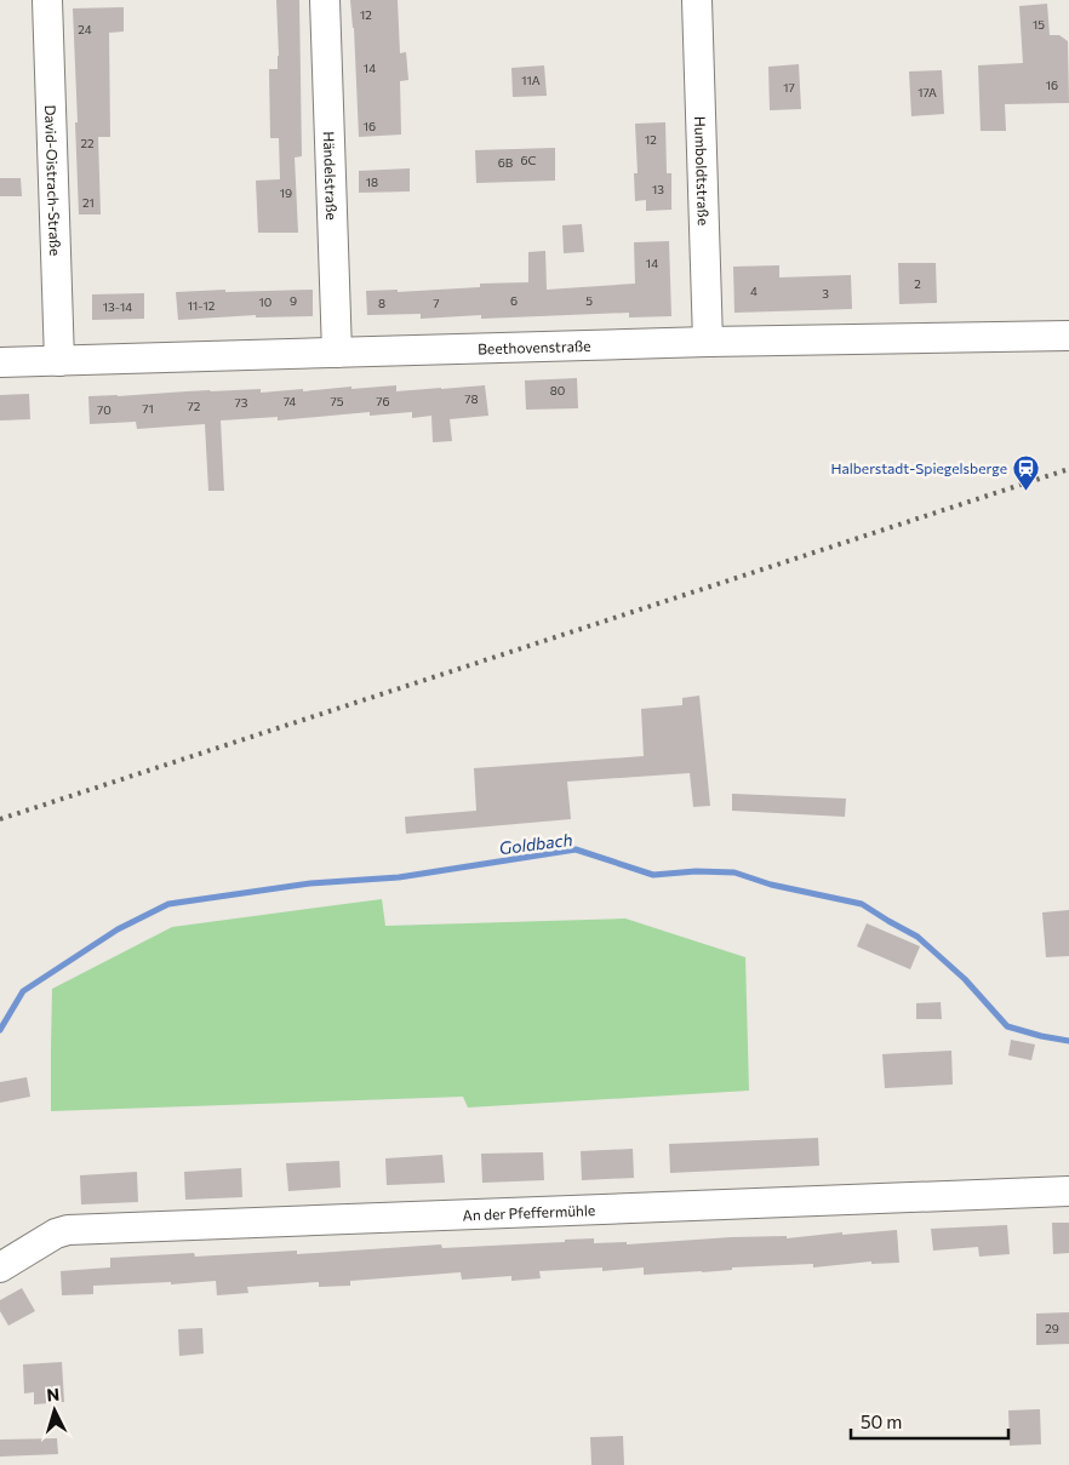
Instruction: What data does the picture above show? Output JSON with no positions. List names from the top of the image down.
{
  "streets": {
    "street": [
      "Humboldtstraße",
      "Händelstraße",
      "David-Oistrach-Straße",
      "Beethovenstraße",
      "An der Pfeffermühle"
    ]
  },
  "crossings": [
    ["Humboldtstraße", "Beethovenstraße"],
    ["Händelstraße", "Beethovenstraße"],
    ["David-Oistrach-Straße", "Beethovenstraße"]
  ],
  "water": ["Goldbach"],
  "places": {
    "station": ["Halberstadt-Spiegelsberge"]
  },
  "house_numbers": [
    "12",
    "15",
    "24",
    "14",
    "11A",
    "16",
    "17",
    "17A",
    "16",
    "12",
    "22",
    "6C",
    "6B",
    "18",
    "13",
    "19",
    "21",
    "14",
    "2",
    "4",
    "3",
    "9",
    "6",
    "5",
    "10",
    "8",
    "7",
    "11-12",
    "13-14",
    "80",
    "78",
    "74",
    "75",
    "76",
    "73",
    "72",
    "71",
    "70",
    "29"
  ],
  "scale_bar": "50 m",
  "north": "top"
}
